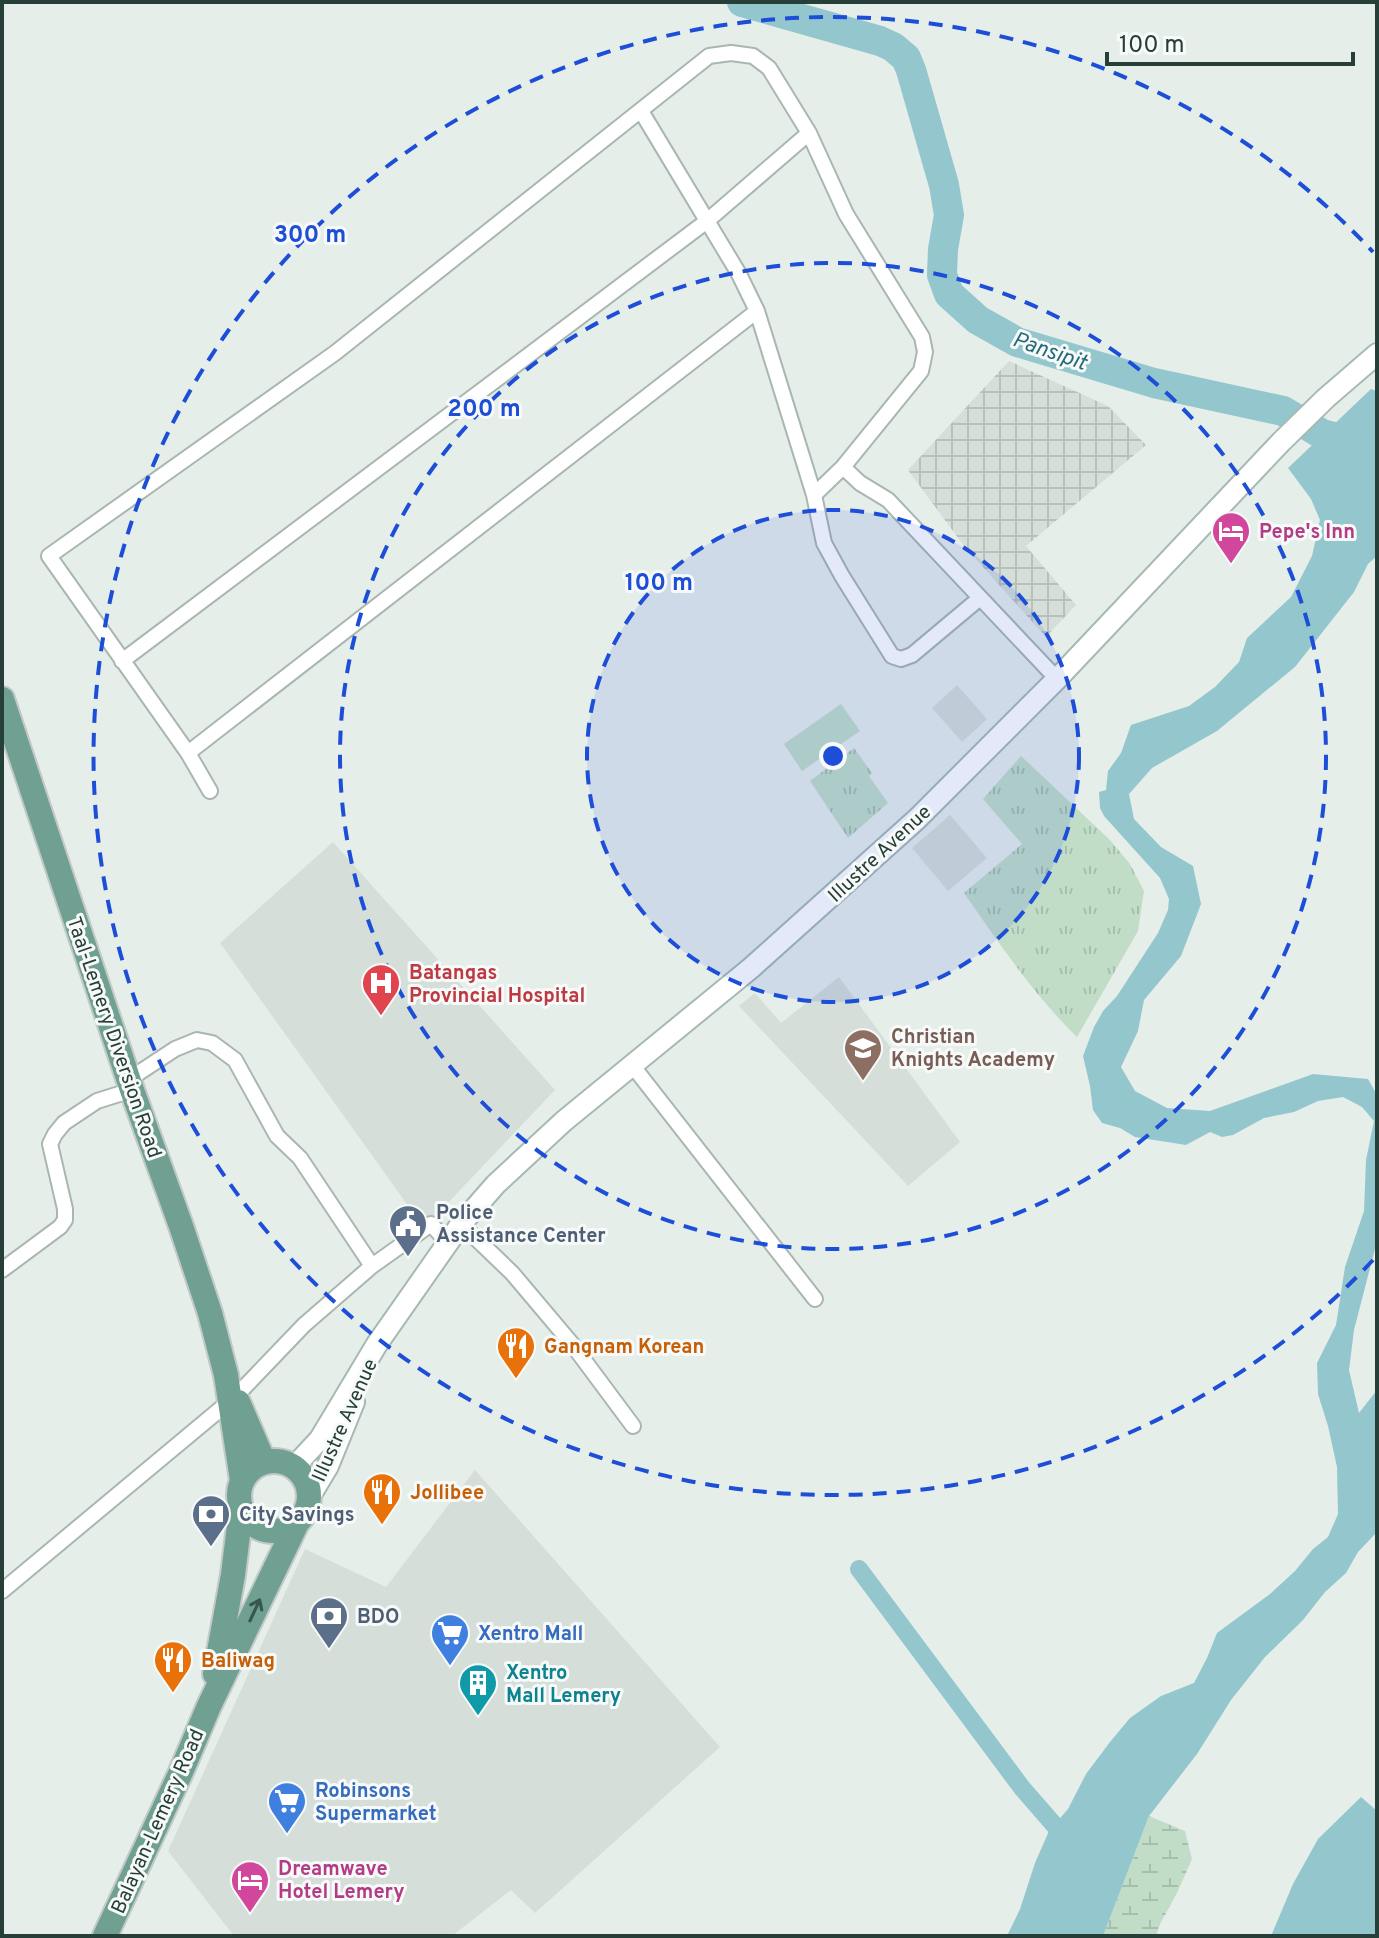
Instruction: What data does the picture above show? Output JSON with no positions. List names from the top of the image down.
{
  "streets": {
    "main road": ["Illustre Avenue", "Taal-Lemery Diversion Road", "Balayan-Lemery Road"]
  },
  "crossings": [
    ["Illustre Avenue", "Taal-Lemery Diversion Road"],
    ["Illustre Avenue", "Balayan-Lemery Road"],
    ["Taal-Lemery Diversion Road", "Balayan-Lemery Road"]
  ],
  "water": ["Pansipit"],
  "places": {
    "hotel": ["Pepe's Inn", "Dreamwave Hotel Lemery"],
    "hospital": ["Batangas Provincial Hospital"],
    "school or university": ["Christian Knights Academy"],
    "public building": ["Police Assistance Center"],
    "restaurant": ["Gangnam Korean", "Jollibee", "Baliwag"],
    "bank": ["City Savings", "BDO"],
    "supermarket": ["Xentro Mall", "Robinsons Supermarket"],
    "building": ["Xentro Mall Lemery"]
  },
  "scale_bar": "100 m",
  "rings": ["300 m", "200 m", "100 m"]
}
